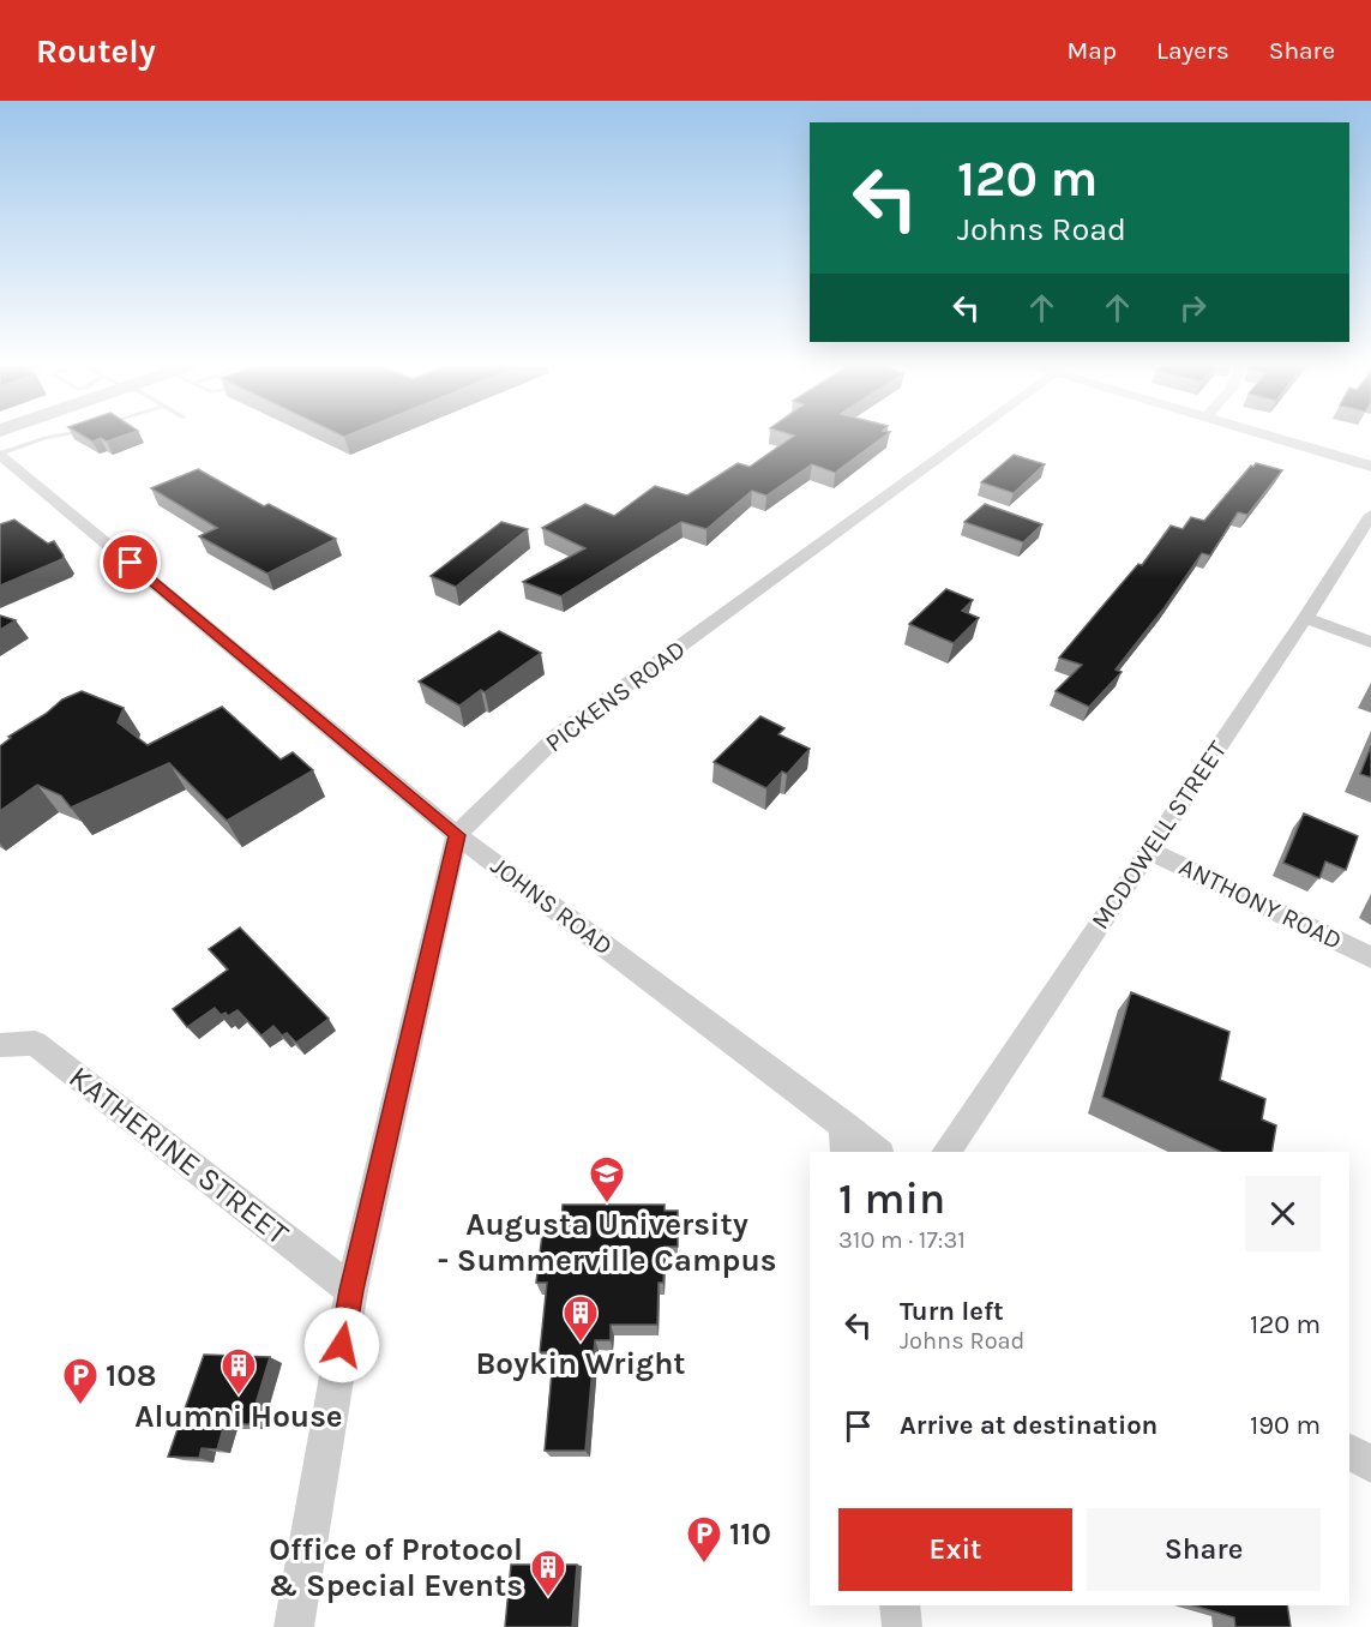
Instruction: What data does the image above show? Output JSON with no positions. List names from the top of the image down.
{
  "streets": {
    "street": [
      "PICKENS ROAD",
      "MCDOWELL STREET",
      "ANTHONY ROAD",
      "JOHNS ROAD",
      "KATHERINE STREET"
    ]
  },
  "crossings": [
    ["PICKENS ROAD", "JOHNS ROAD"],
    ["MCDOWELL STREET", "ANTHONY ROAD"]
  ],
  "places": {
    "school or university": ["Augusta University - Summerville Campus"],
    "building": ["Boykin Wright", "Alumni House", "Office of Protocol & Special Events"],
    "parking": ["108", "110"]
  },
  "page": {
    "header": "Routely",
    "nav": ["Map", "Layers", "Share"],
    "turn": ["120 m", "Johns Road"],
    "heading": ["1 min", "310 m · 17:31"],
    "list": [
      {
        "name": "Turn left",
        "note": "Johns Road",
        "value": "120 m"
      },
      {
        "name": "Arrive at destination",
        "value": "190 m"
      }
    ],
    "buttons": ["Exit", "Share"]
  }
}
